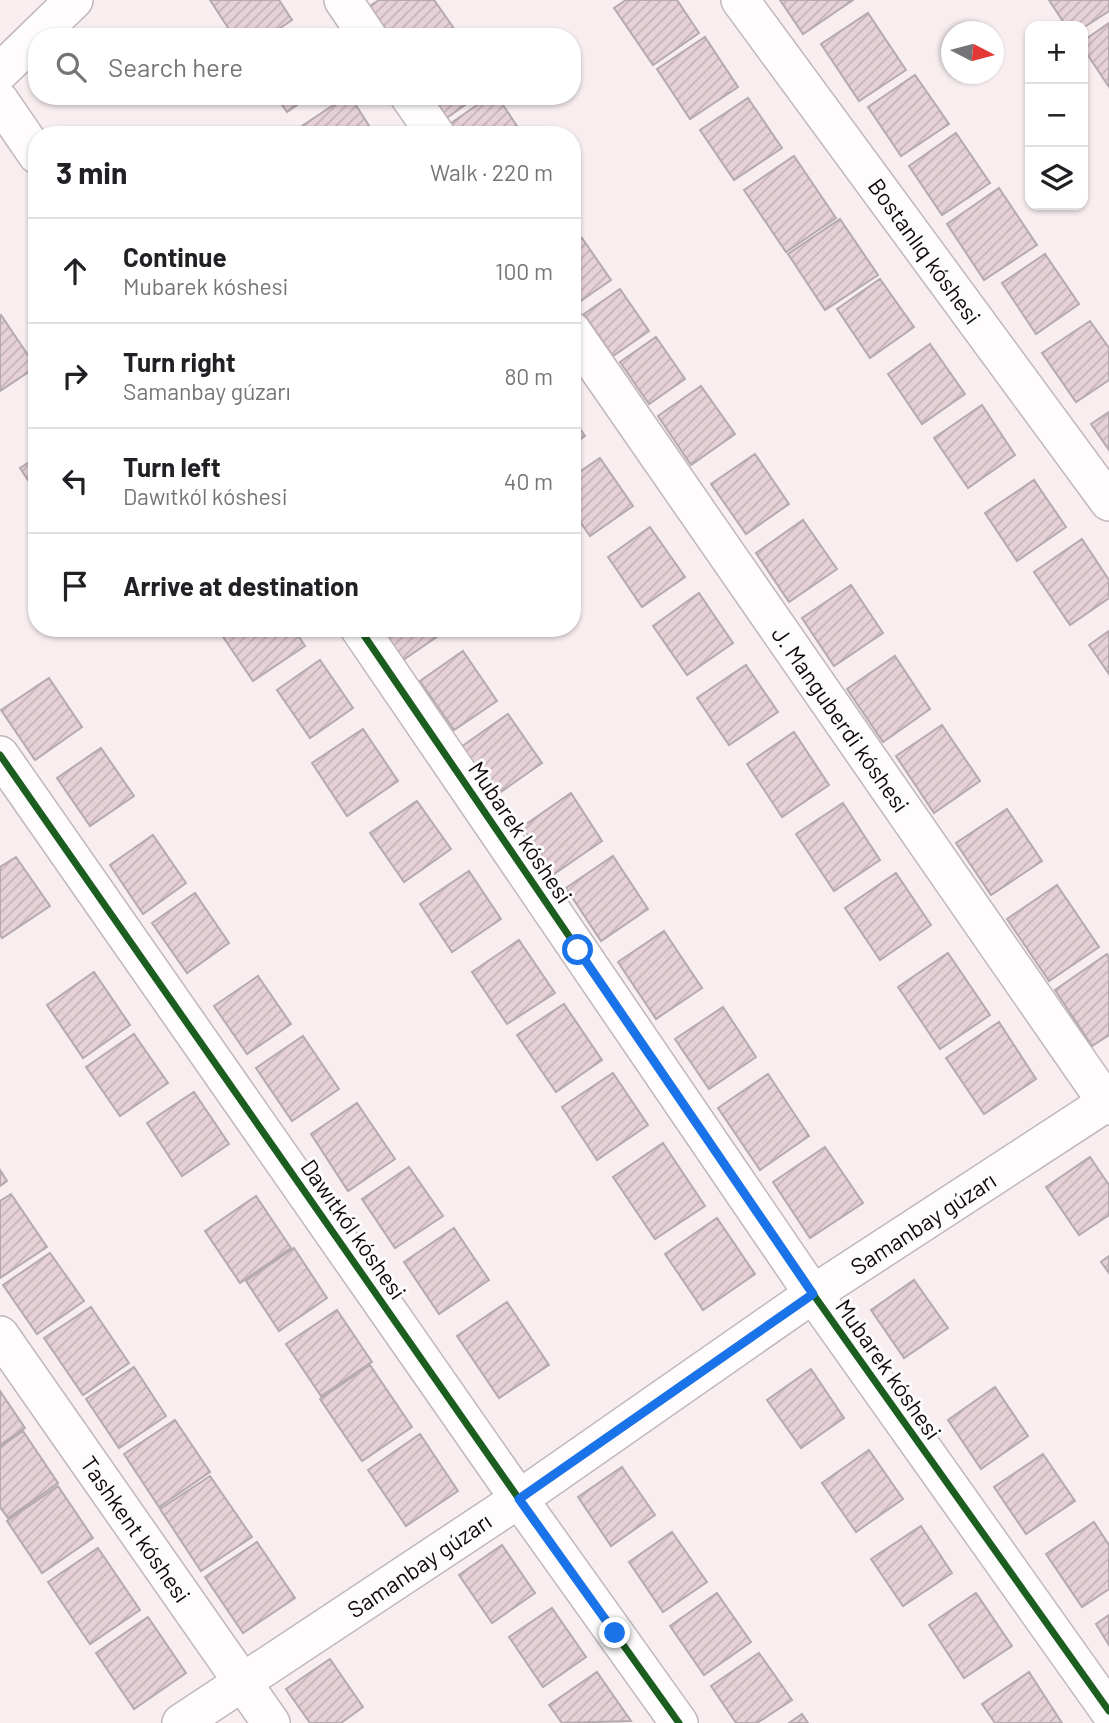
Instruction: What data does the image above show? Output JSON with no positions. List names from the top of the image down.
{
  "streets": {
    "street": [
      "Bostanlıq kóshesi",
      "J. Manguberdi kóshesi",
      "Mubarek kóshesi",
      "Samanbay gúzarı",
      "Dawıtkól kóshesi",
      "Tashkent kóshesi"
    ]
  },
  "crossings": [
    ["J. Manguberdi kóshesi", "Samanbay gúzarı"],
    ["Mubarek kóshesi", "Samanbay gúzarı"],
    ["Samanbay gúzarı", "Dawıtkól kóshesi"],
    ["Samanbay gúzarı", "Tashkent kóshesi"]
  ],
  "north": "right",
  "page": {
    "map_buttons": ["+", "−"],
    "search": "Search here",
    "heading": ["3 min", "Walk · 220 m"],
    "list": [
      ["Continue", "Mubarek kóshesi", "100 m"],
      ["Turn right", "Samanbay gúzarı", "80 m"],
      ["Turn left", "Dawıtkól kóshesi", "40 m"],
      "Arrive at destination"
    ]
  }
}
